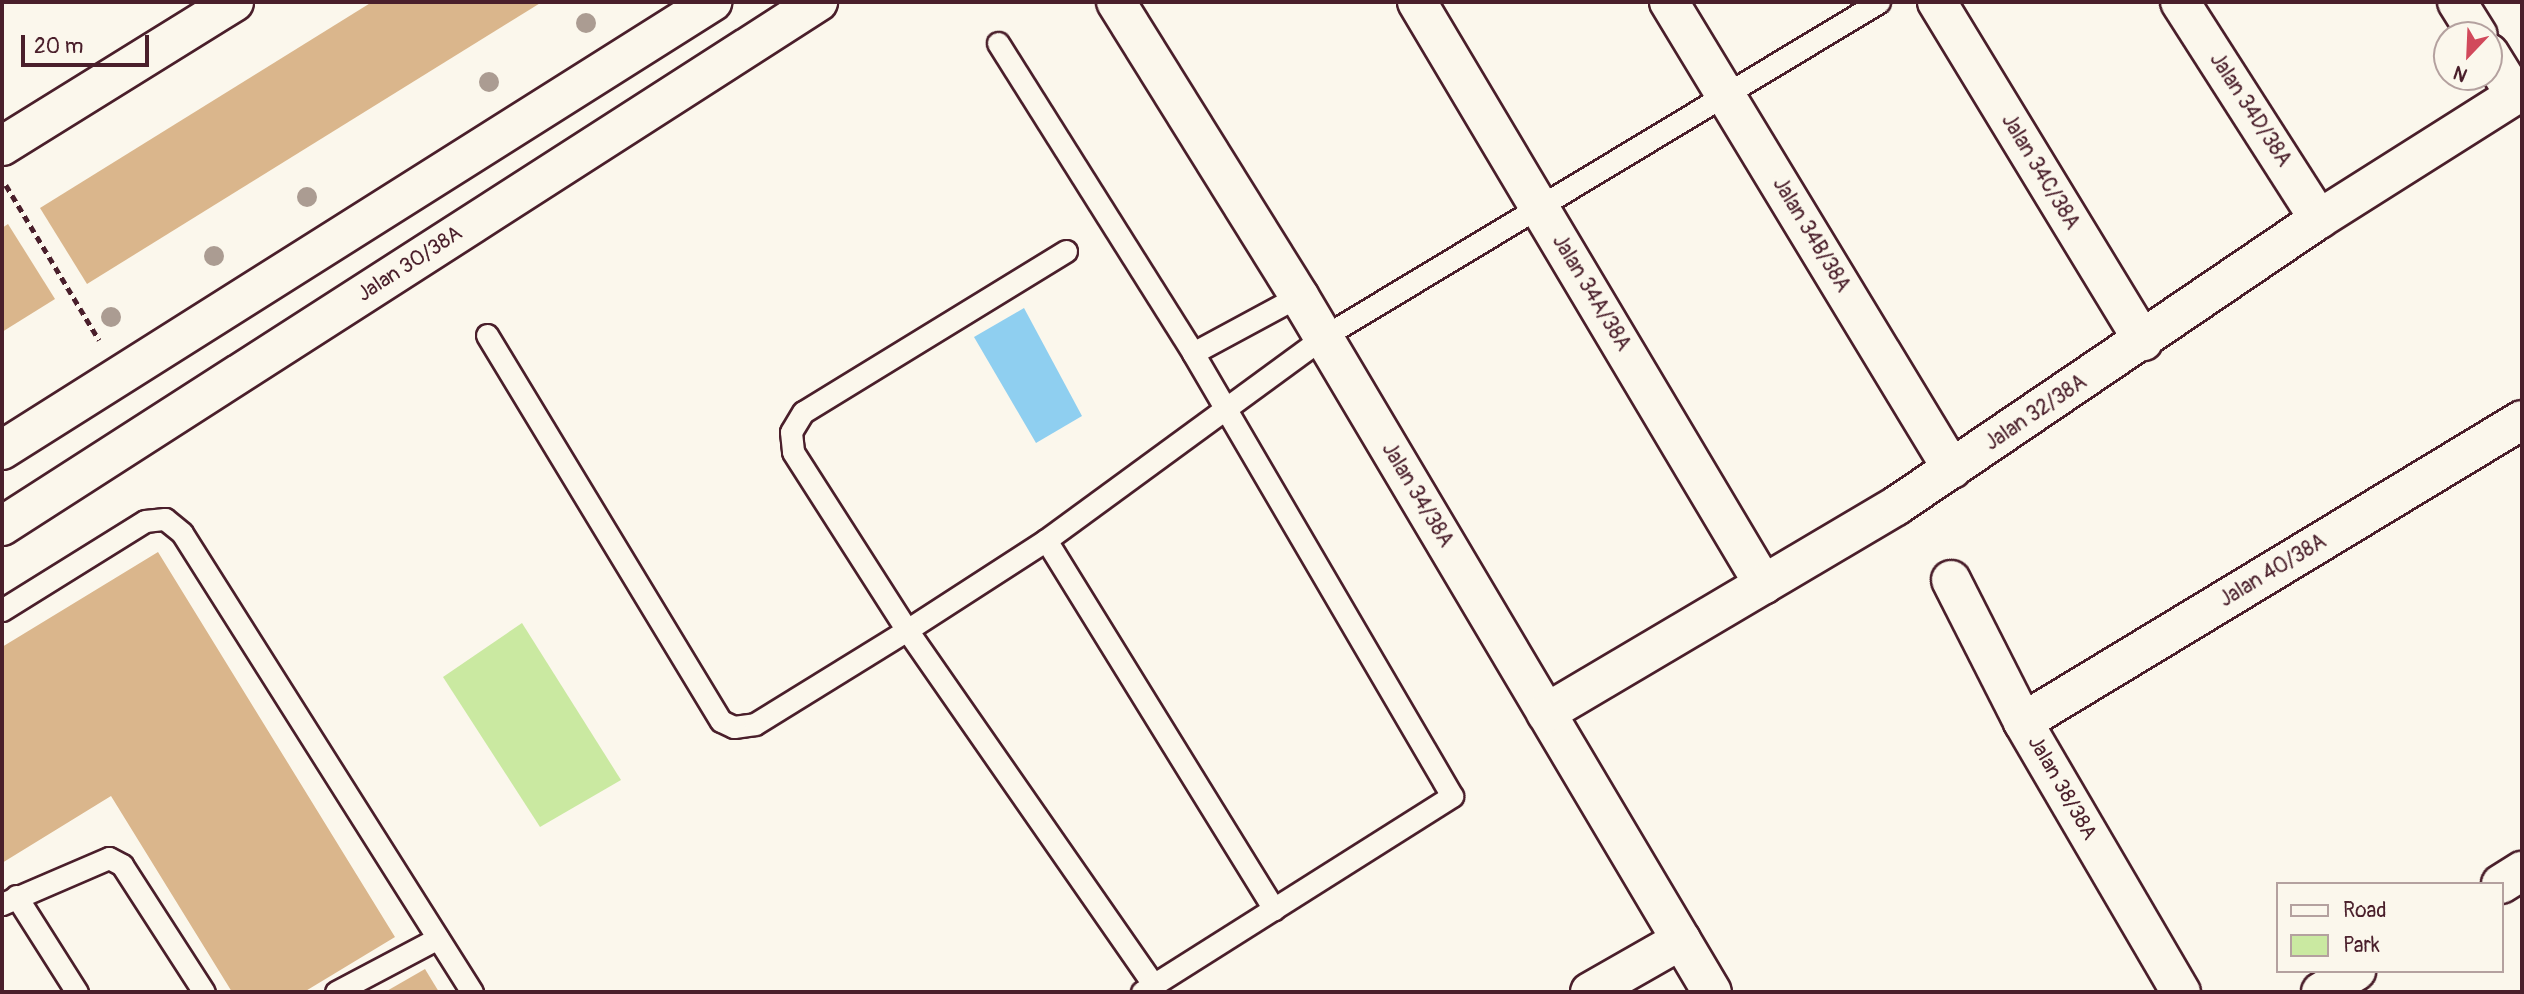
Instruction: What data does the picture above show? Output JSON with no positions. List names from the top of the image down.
{
  "streets": {
    "street": [
      "Jalan 34D/38A",
      "Jalan 34C/38A",
      "Jalan 34B/38A",
      "Jalan 30/38A",
      "Jalan 34A/38A",
      "Jalan 32/38A",
      "Jalan 34/38A",
      "Jalan 40/38A",
      "Jalan 38/38A"
    ]
  },
  "crossings": [
    ["Jalan 34D/38A", "Jalan 32/38A"],
    ["Jalan 34C/38A", "Jalan 32/38A"],
    ["Jalan 34B/38A", "Jalan 32/38A"],
    ["Jalan 34A/38A", "Jalan 32/38A"],
    ["Jalan 32/38A", "Jalan 34/38A"],
    ["Jalan 40/38A", "Jalan 38/38A"]
  ],
  "legend": ["Road", "Park"],
  "scale_bar": "20 m",
  "north": "bottom left"
}
